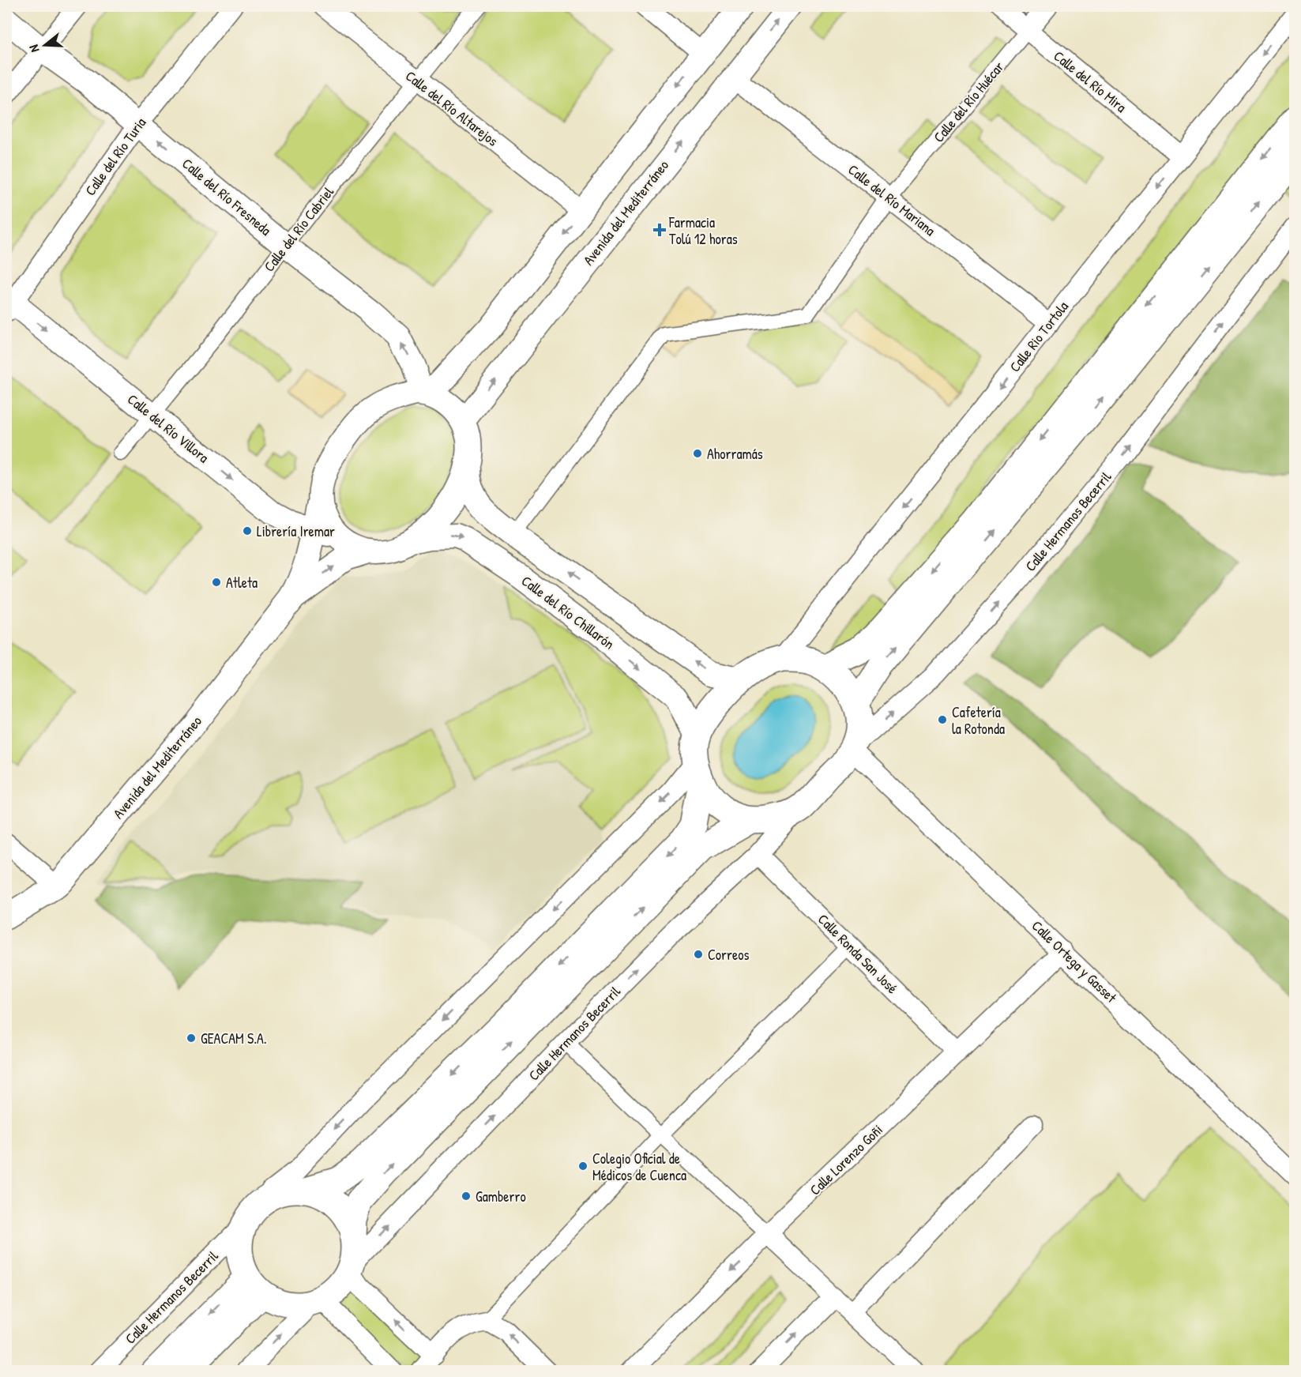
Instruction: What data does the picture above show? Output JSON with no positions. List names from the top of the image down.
{
  "streets": {
    "main road": ["Calle Hermanos Becerril"],
    "street": [
      "Calle del Río Mira",
      "Calle del Río Huécar",
      "Calle del Río Altarejos",
      "Calle del Río Turia",
      "Calle del Río Fresneda",
      "Calle del Río Mariana",
      "Avenida del Mediterráneo",
      "Calle del Río Cabriel",
      "Calle Rio Tortola",
      "Calle del Río Villora",
      "Calle del Río Chillarón",
      "Calle Ronda San José",
      "Calle Ortega y Gasset",
      "Calle Lorenzo Goñi"
    ]
  },
  "crossings": [
    ["Calle del Río Mira", "Calle del Río Huécar"],
    ["Calle del Río Mira", "Calle Rio Tortola"],
    ["Calle del Río Huécar", "Calle del Río Mariana"],
    ["Calle del Río Altarejos", "Calle del Río Cabriel"],
    ["Calle del Río Turia", "Calle del Río Fresneda"],
    ["Calle del Río Turia", "Calle del Río Villora"],
    ["Calle del Río Fresneda", "Avenida del Mediterráneo"],
    ["Calle del Río Fresneda", "Calle del Río Cabriel"],
    ["Calle del Río Fresneda", "Calle del Río Villora"],
    ["Calle del Río Fresneda", "Calle del Río Chillarón"],
    ["Calle del Río Mariana", "Avenida del Mediterráneo"],
    ["Calle del Río Mariana", "Calle Rio Tortola"],
    ["Avenida del Mediterráneo", "Calle del Río Villora"],
    ["Avenida del Mediterráneo", "Calle del Río Chillarón"],
    ["Calle del Río Cabriel", "Calle del Río Villora"],
    ["Calle Rio Tortola", "Calle Hermanos Becerril"],
    ["Calle Rio Tortola", "Calle del Río Chillarón"],
    ["Calle Rio Tortola", "Calle Ortega y Gasset"],
    ["Calle del Río Villora", "Calle del Río Chillarón"],
    ["Calle Hermanos Becerril", "Calle del Río Chillarón"],
    ["Calle Hermanos Becerril", "Calle Ronda San José"],
    ["Calle Hermanos Becerril", "Calle Ortega y Gasset"],
    ["Calle del Río Chillarón", "Calle Ortega y Gasset"],
    ["Calle Ronda San José", "Calle Lorenzo Goñi"],
    ["Calle Ortega y Gasset", "Calle Lorenzo Goñi"]
  ],
  "one_way": ["Calle del Río Fresneda", "Calle Rio Tortola", "Calle del Río Villora"],
  "places": {
    "health": ["Farmacia Tolú 12 horas"],
    "other": [
      "Ahorramás",
      "Librería Iremar",
      "Atleta",
      "Cafetería la Rotonda",
      "Correos",
      "GEACAM S.A.",
      "Colegio Oficial de Médicos de Cuenca",
      "Gamberro"
    ]
  },
  "north": "left"
}
